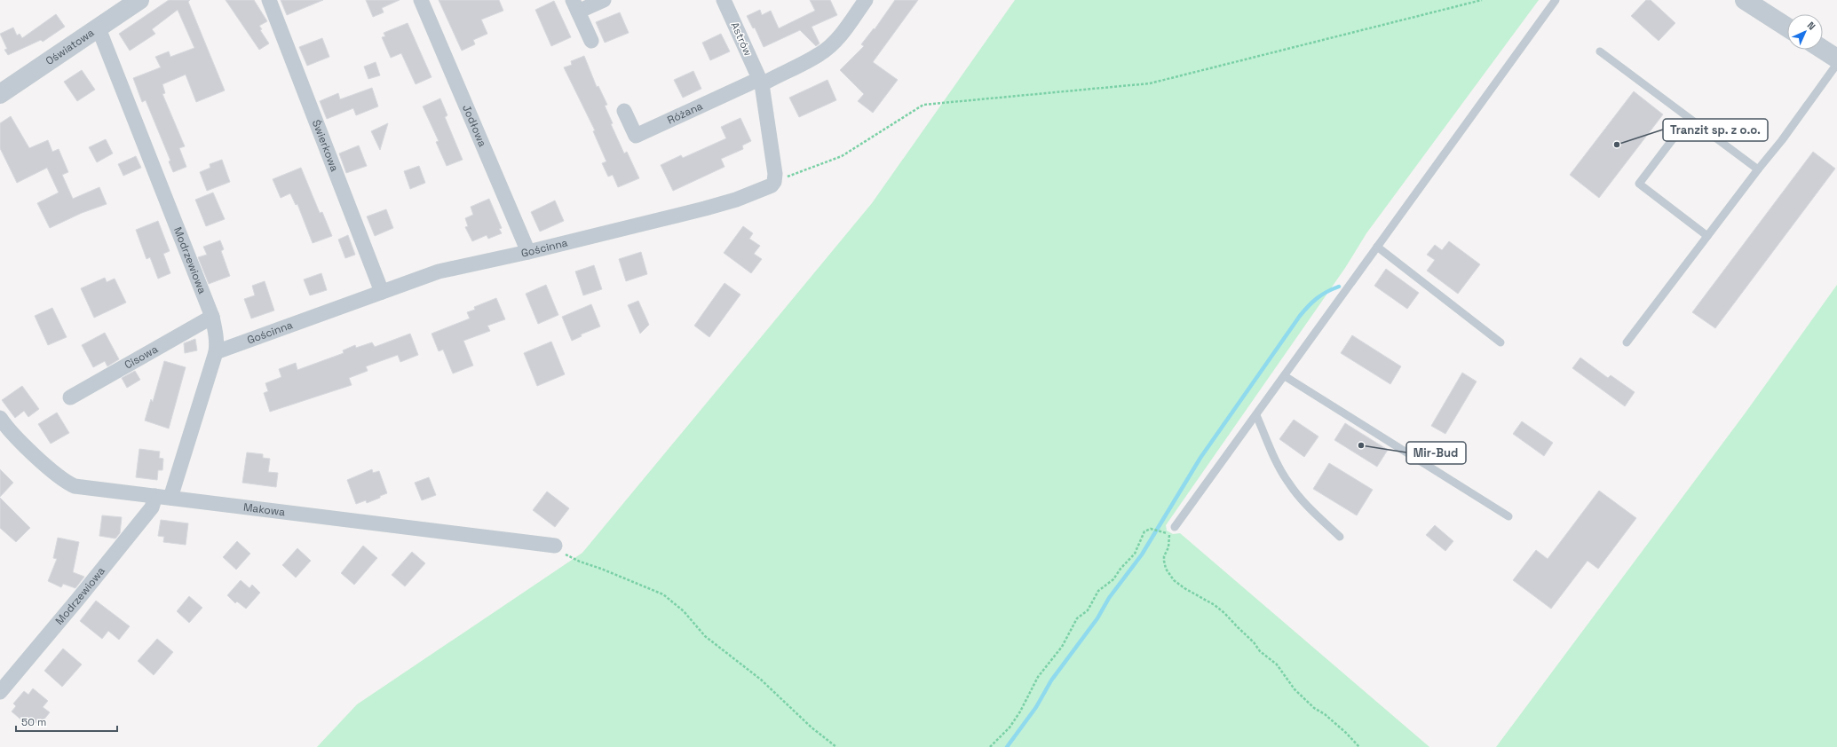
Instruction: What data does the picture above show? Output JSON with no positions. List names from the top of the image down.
{
  "streets": {
    "street": [
      "Astrów",
      "Oświatowa",
      "Różana",
      "Jodłowa",
      "Świerkowa",
      "Gościnna",
      "Modrzewiowa",
      "Cisowa",
      "Makowa"
    ]
  },
  "crossings": [
    ["Astrów", "Różana"],
    ["Oświatowa", "Modrzewiowa"],
    ["Jodłowa", "Gościnna"],
    ["Świerkowa", "Gościnna"],
    ["Gościnna", "Modrzewiowa"],
    ["Modrzewiowa", "Cisowa"],
    ["Modrzewiowa", "Makowa"]
  ],
  "places": ["Tranzit sp. z o.o.", "Mir-Bud"],
  "scale_bar": "50 m",
  "north": "top right"
}
